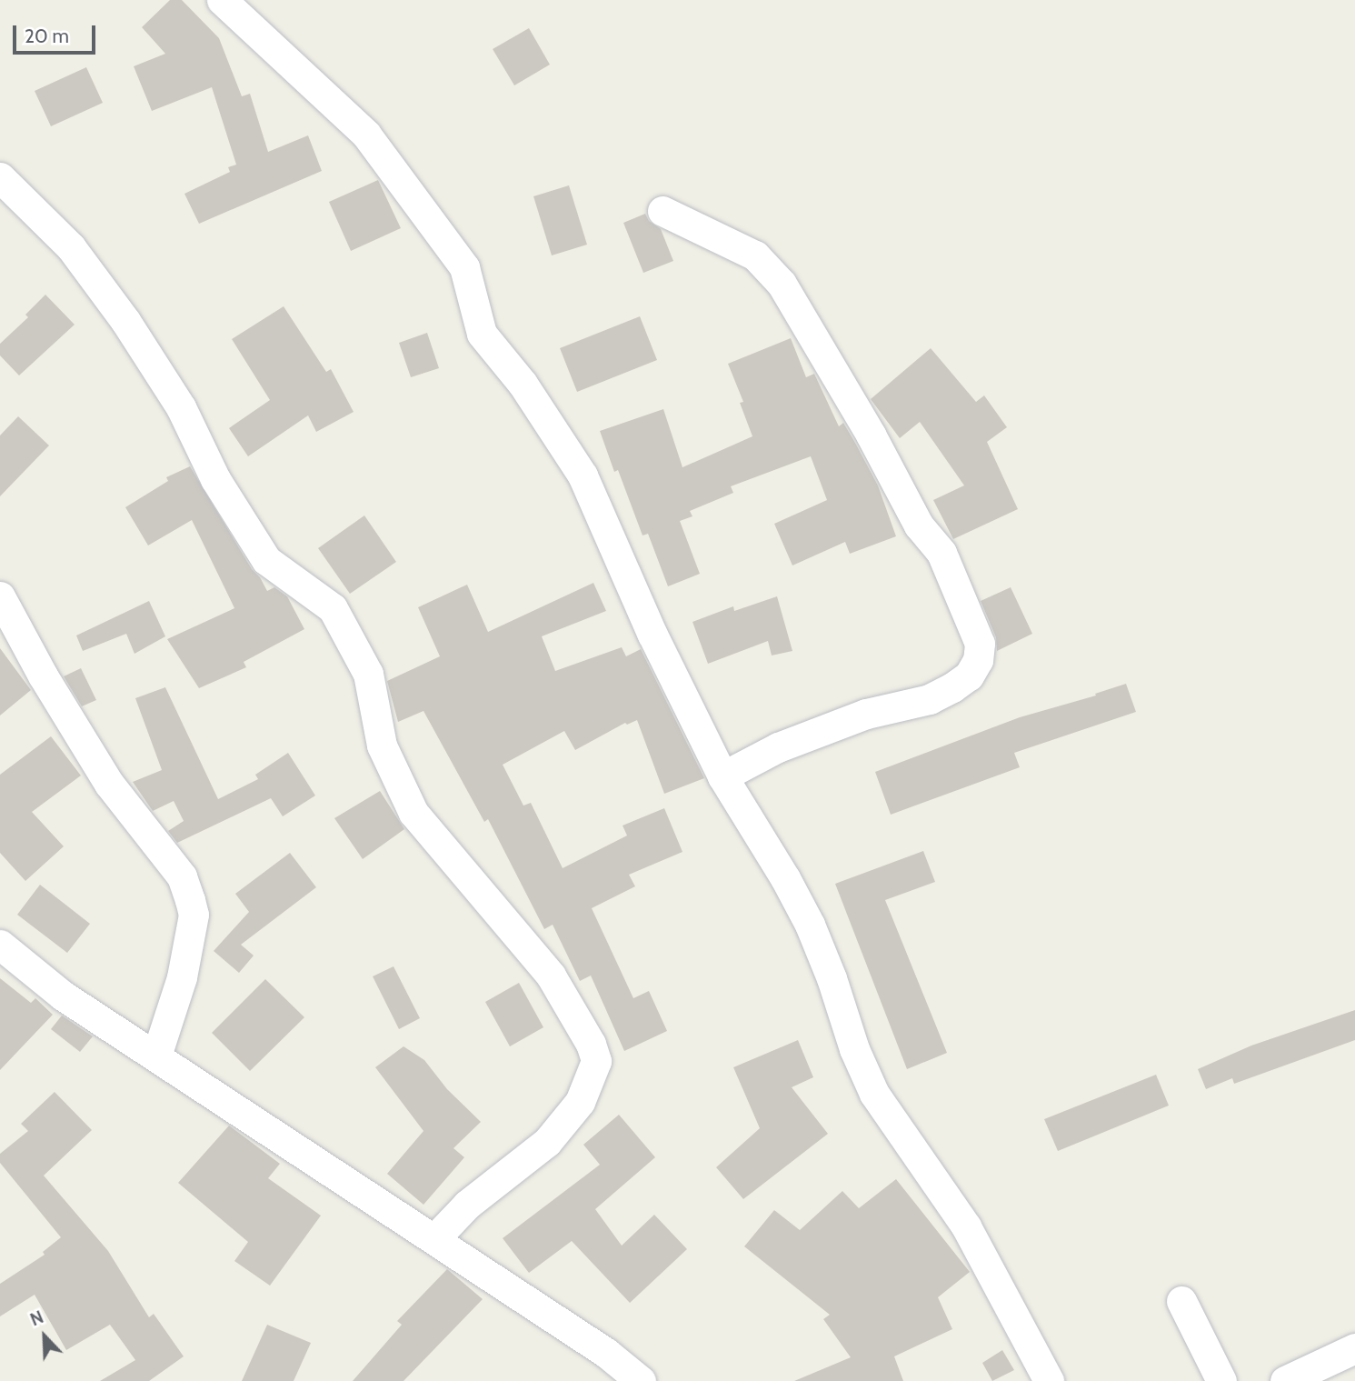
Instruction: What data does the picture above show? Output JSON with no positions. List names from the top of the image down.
{
  "scale_bar": "20 m",
  "north": "top left"
}
